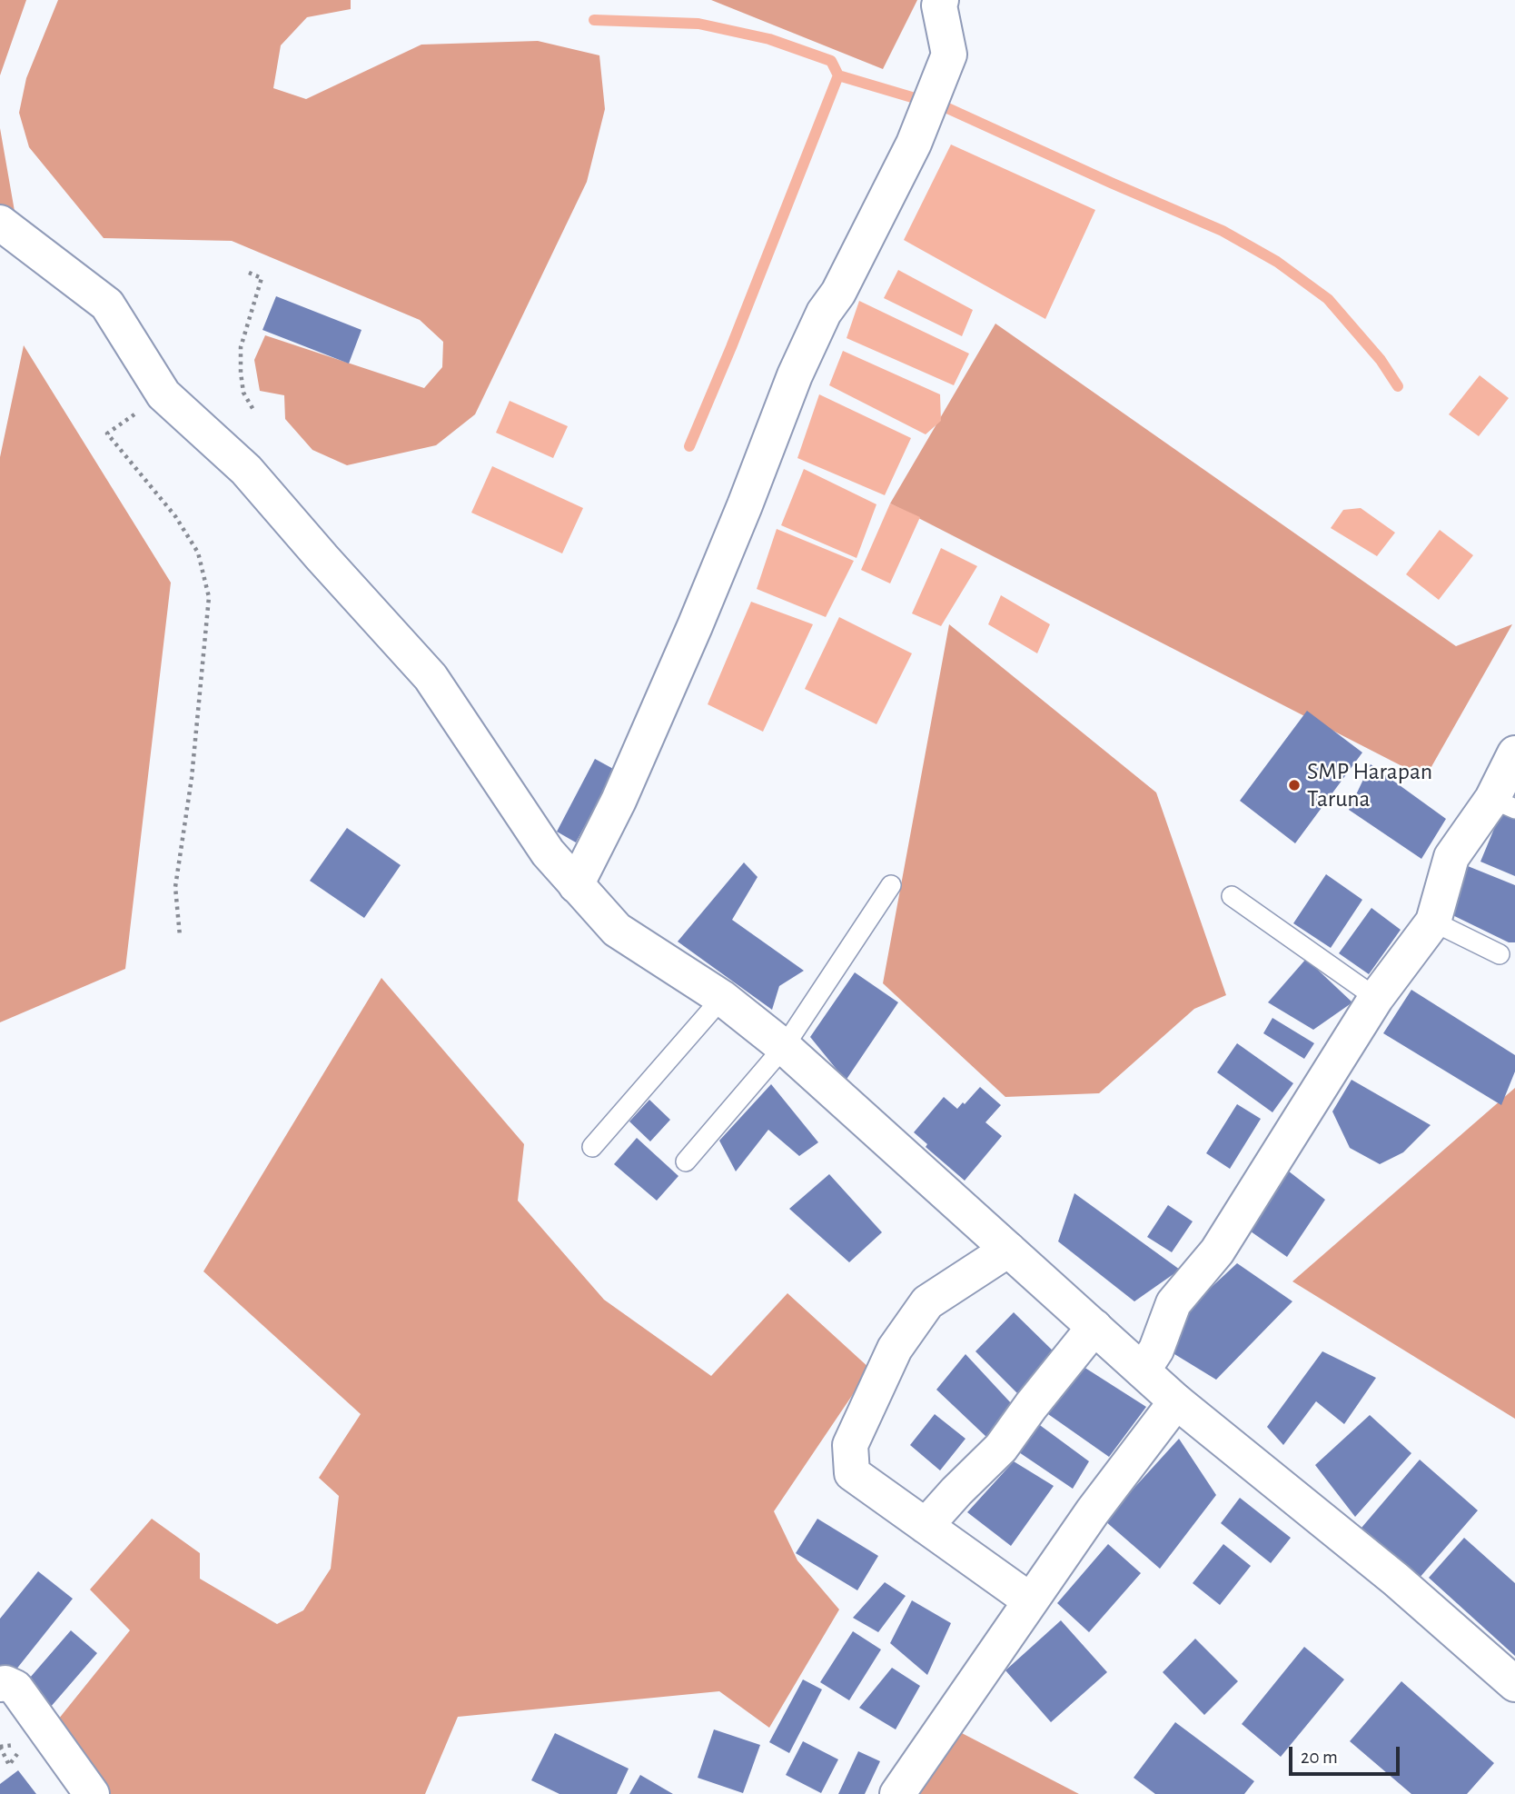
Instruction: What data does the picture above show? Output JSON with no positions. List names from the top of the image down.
{
  "places": ["SMP Harapan Taruna"],
  "scale_bar": "20 m"
}
